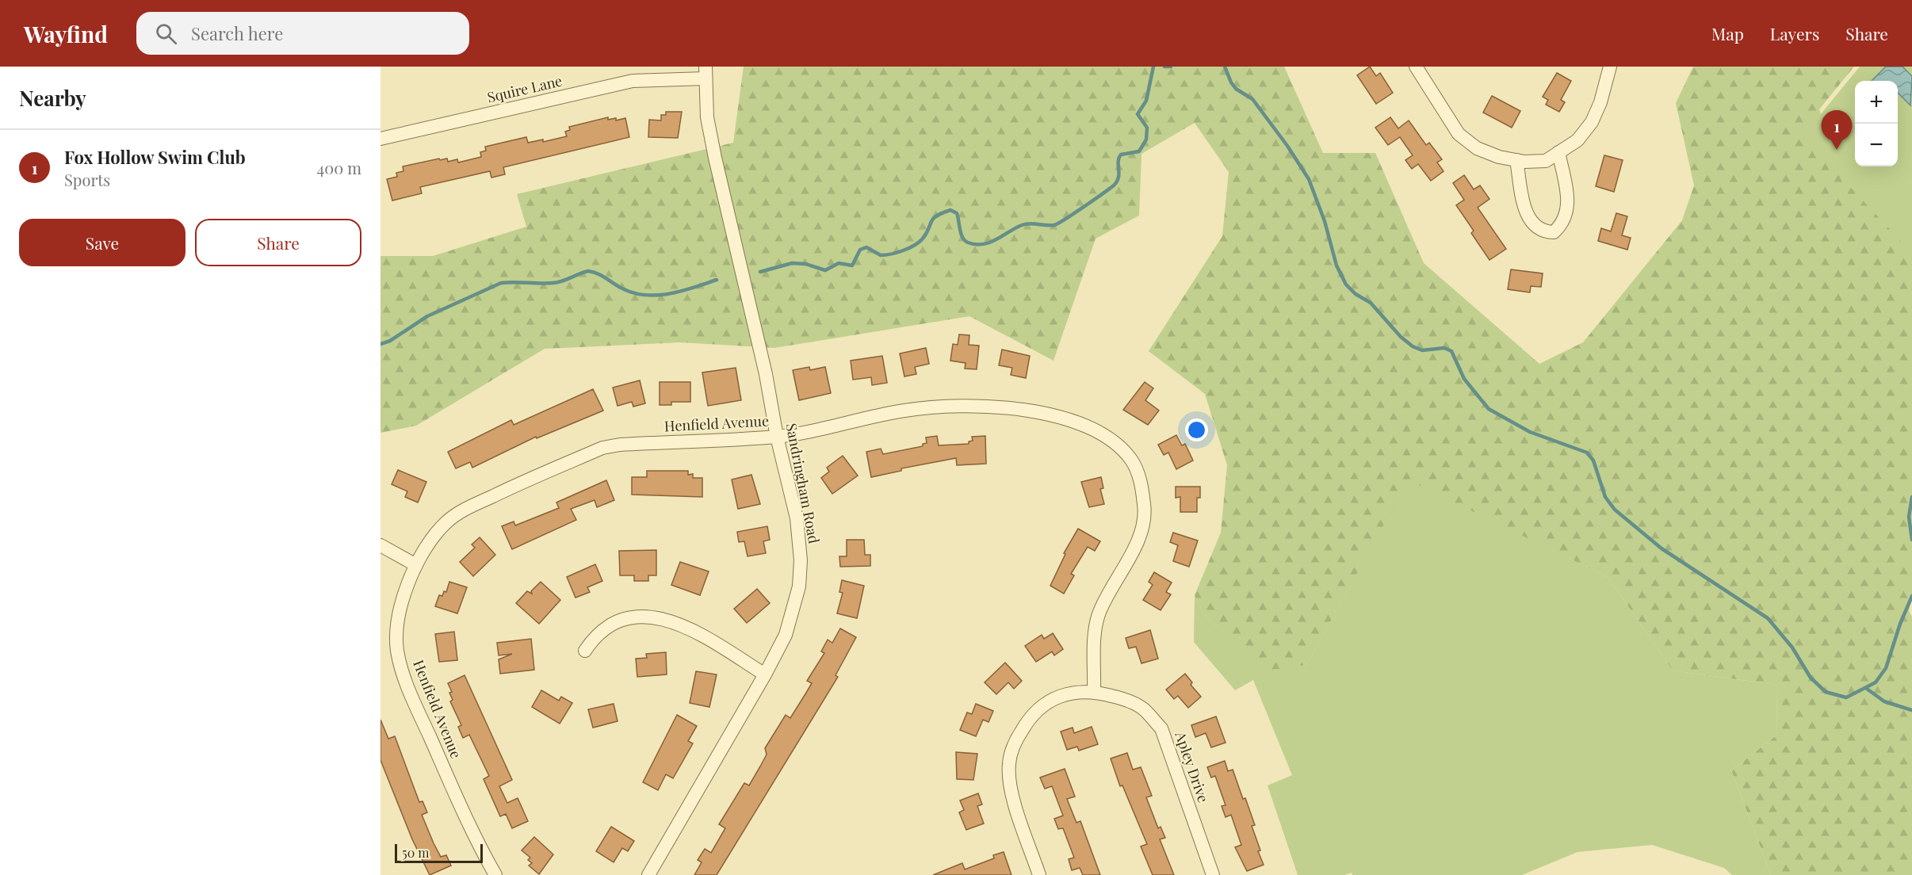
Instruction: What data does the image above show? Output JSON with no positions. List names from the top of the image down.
{
  "streets": {
    "street": [
      "Squire Lane",
      "Henfield Avenue",
      "Sandringham Road",
      "Apley Drive"
    ]
  },
  "crossings": [
    ["Squire Lane", "Sandringham Road"],
    ["Henfield Avenue", "Sandringham Road"],
    ["Henfield Avenue", "Apley Drive"]
  ],
  "scale_bar": "50 m",
  "page": {
    "header": "Wayfind",
    "search": "Search here",
    "nav": ["Map", "Layers", "Share"],
    "heading": "Nearby",
    "map_buttons": ["+", "−"],
    "pins": "1",
    "list": [
      {
        "mark": "1",
        "name": "Fox Hollow Swim Club",
        "note": "Sports",
        "value": "400 m"
      }
    ],
    "buttons": ["Save", "Share"],
    "scale": "50 m"
  }
}
